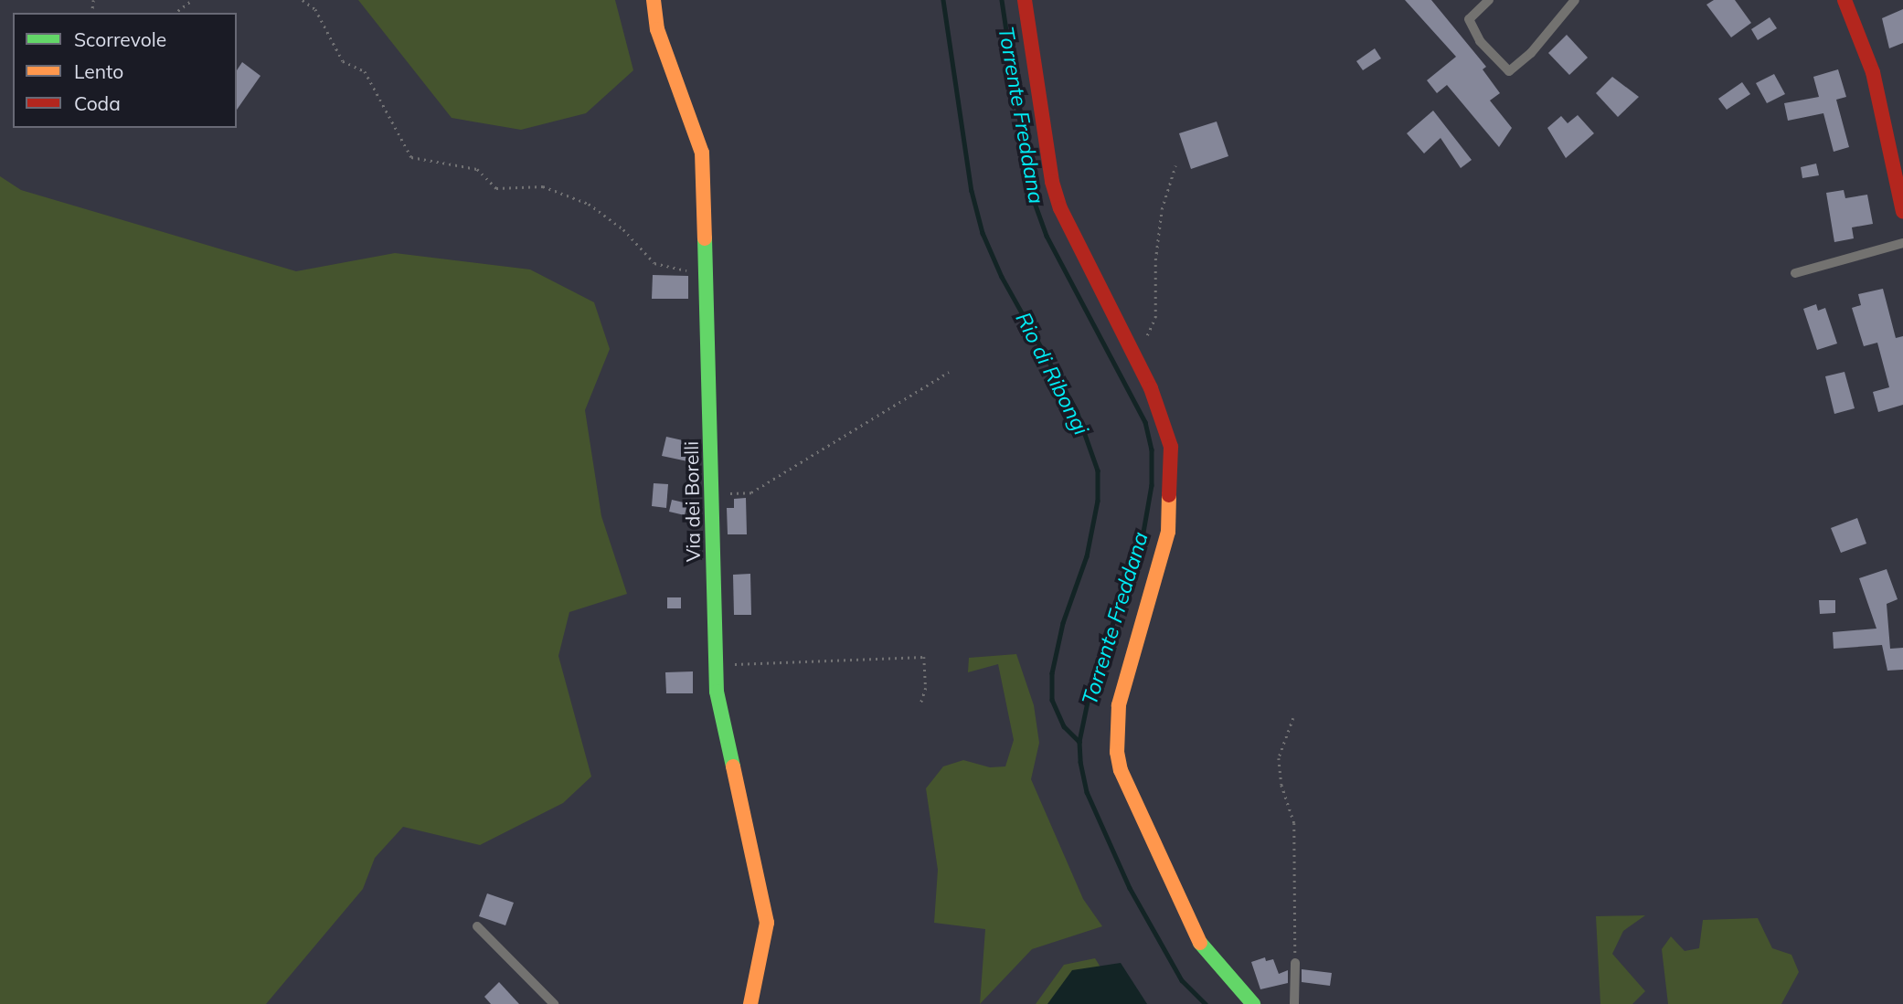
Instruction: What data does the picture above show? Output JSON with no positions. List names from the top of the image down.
{
  "streets": {
    "street": ["Via dei Borelli"]
  },
  "water": ["Torrente Freddana", "Rio di Ribongi"],
  "legend": ["Scorrevole", "Lento", "Coda"]
}
